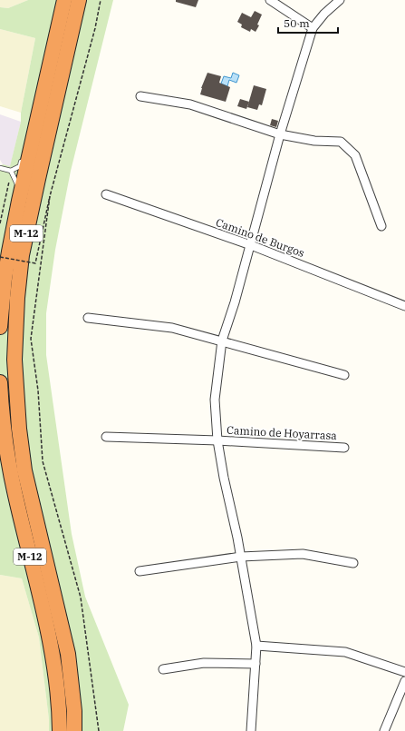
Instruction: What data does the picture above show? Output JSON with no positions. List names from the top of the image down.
{
  "streets": {
    "highway": ["M-12"],
    "street": ["Camino de Burgos", "Camino de Hoyarrasa"]
  },
  "crossings": [
    ["Camino de Burgos", "Camino de Hoyarrasa"]
  ],
  "scale_bar": "50 m"
}
